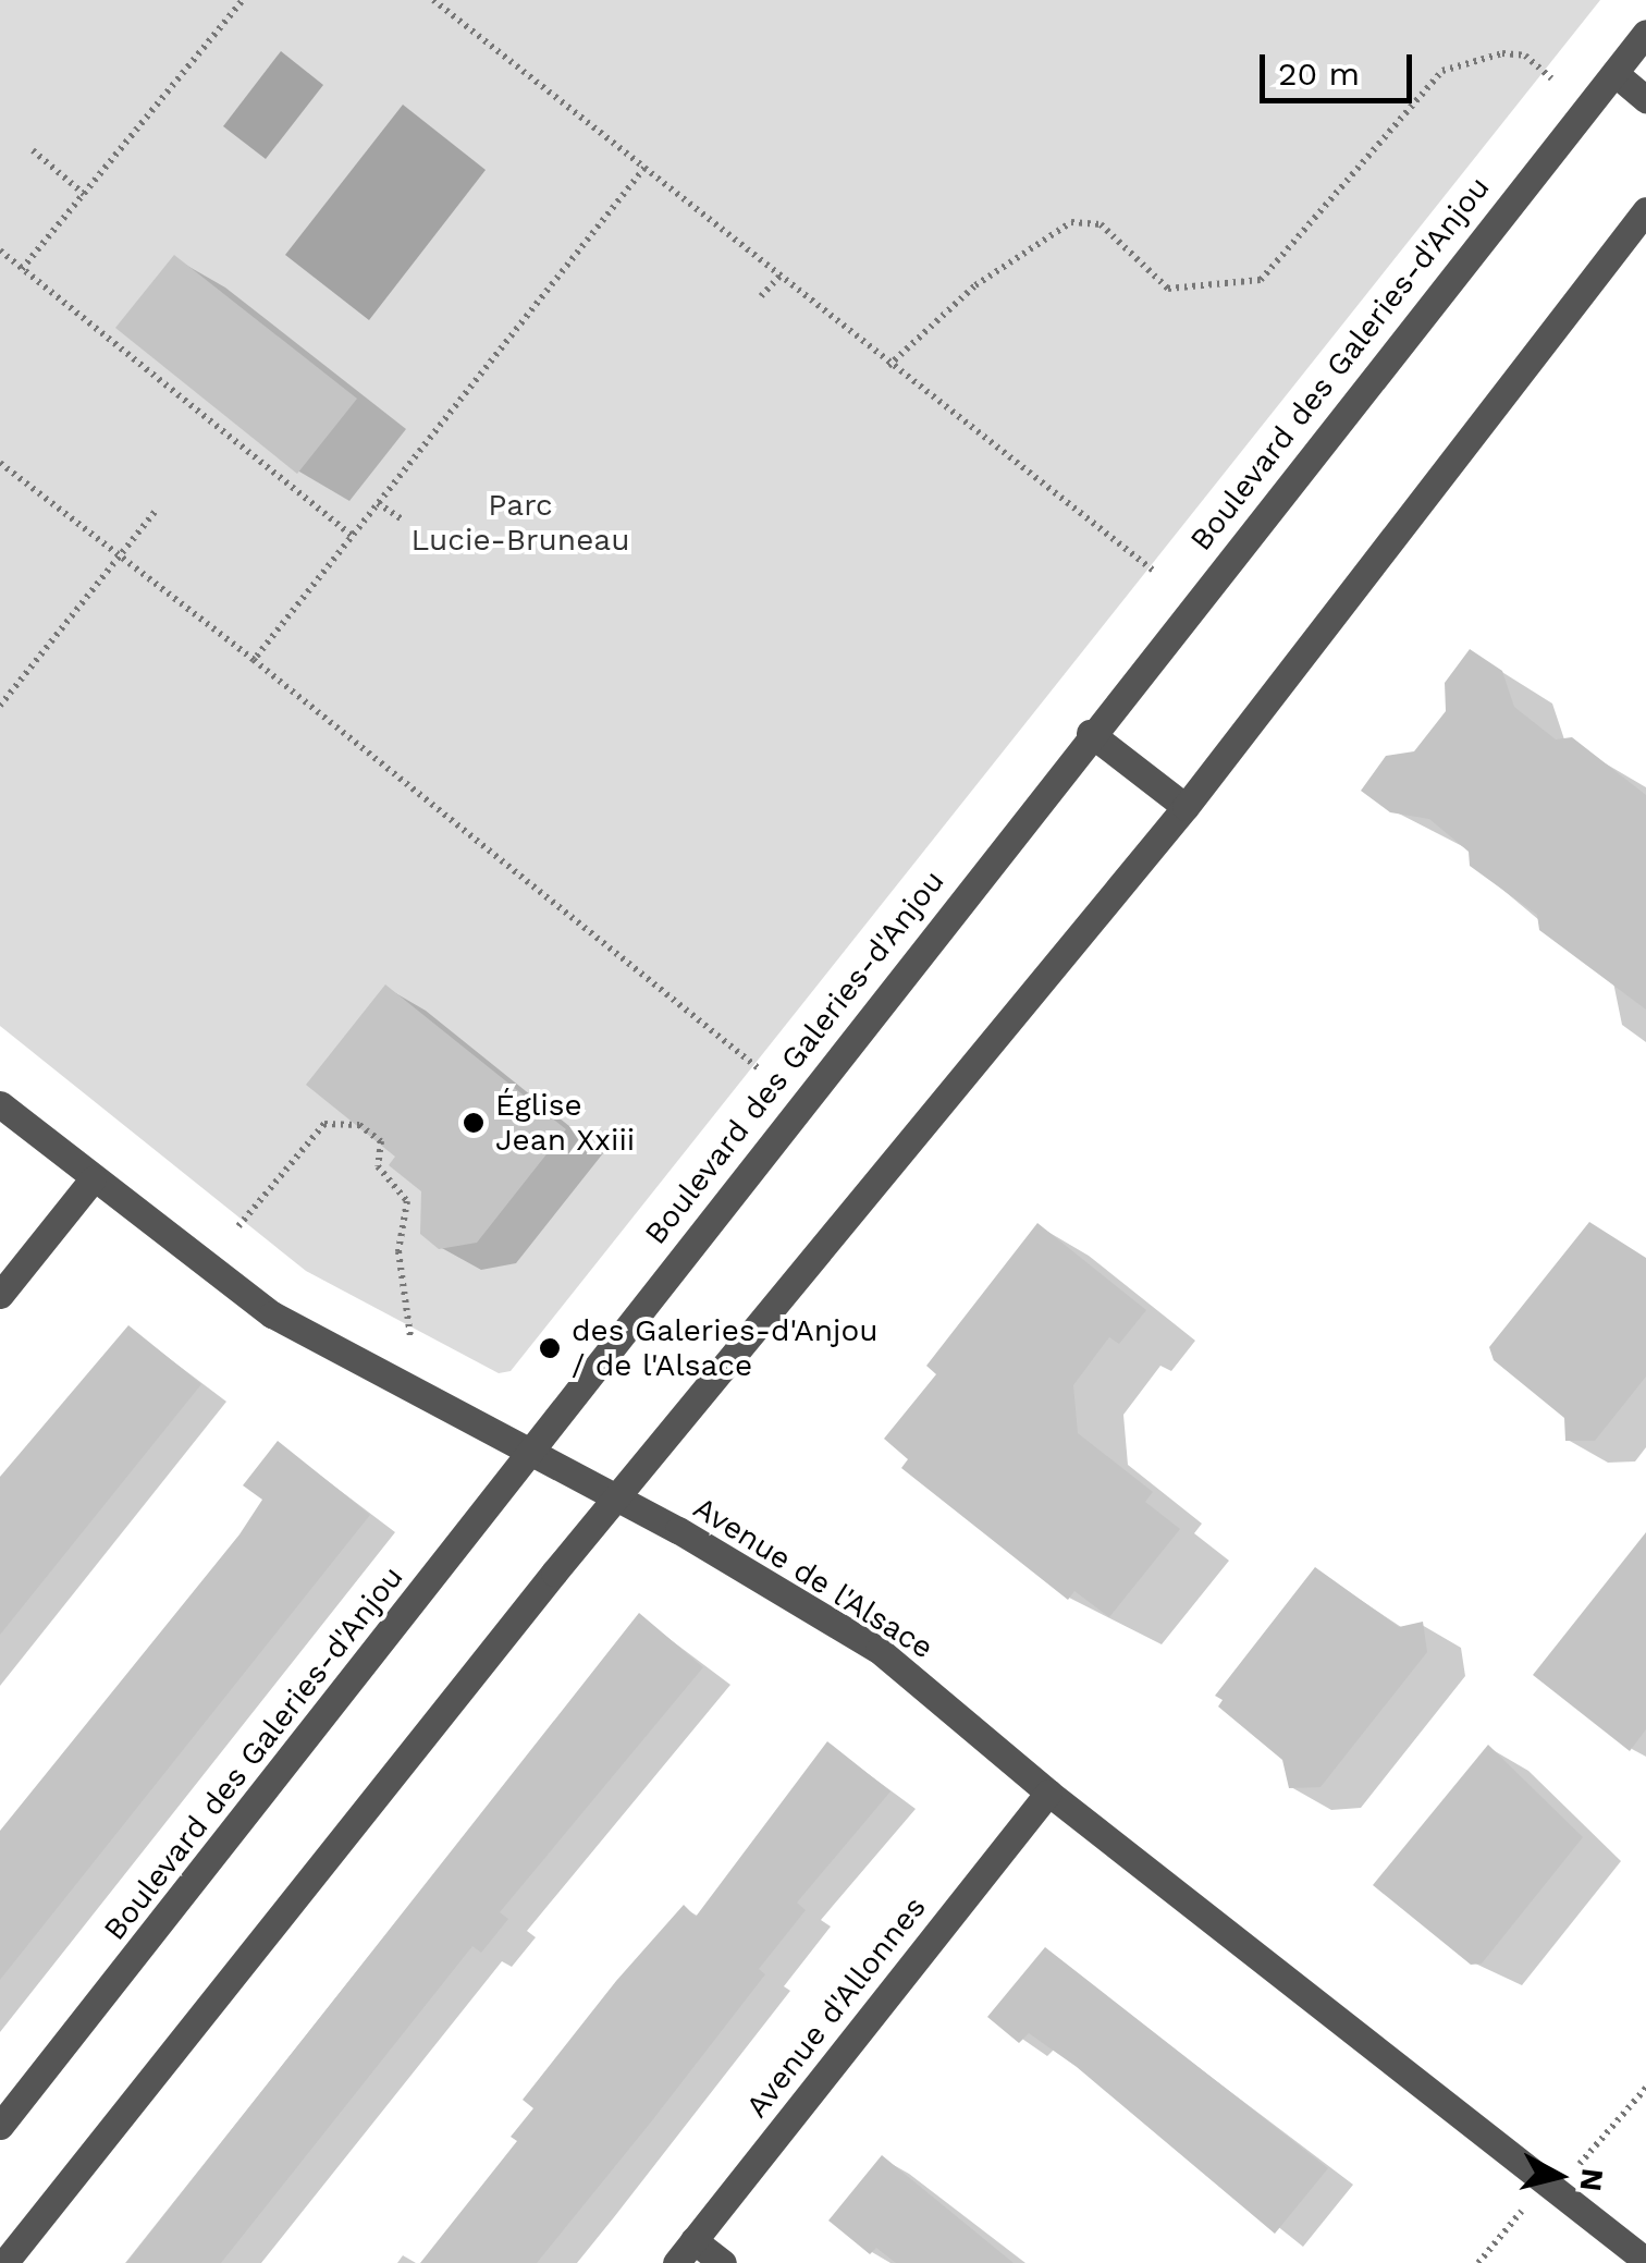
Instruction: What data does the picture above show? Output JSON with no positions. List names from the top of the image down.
{
  "streets": {
    "street": ["Boulevard des Galeries-d'Anjou", "Avenue de l'Alsace", "Avenue d'Allonnes"]
  },
  "crossings": [
    ["Boulevard des Galeries-d'Anjou", "Avenue de l'Alsace"],
    ["Avenue de l'Alsace", "Avenue d'Allonnes"]
  ],
  "parks": ["Parc Lucie-Bruneau"],
  "places": ["Église Jean Xxiii", "des Galeries-d'Anjou / de l'Alsace"],
  "scale_bar": "20 m",
  "north": "right"
}
